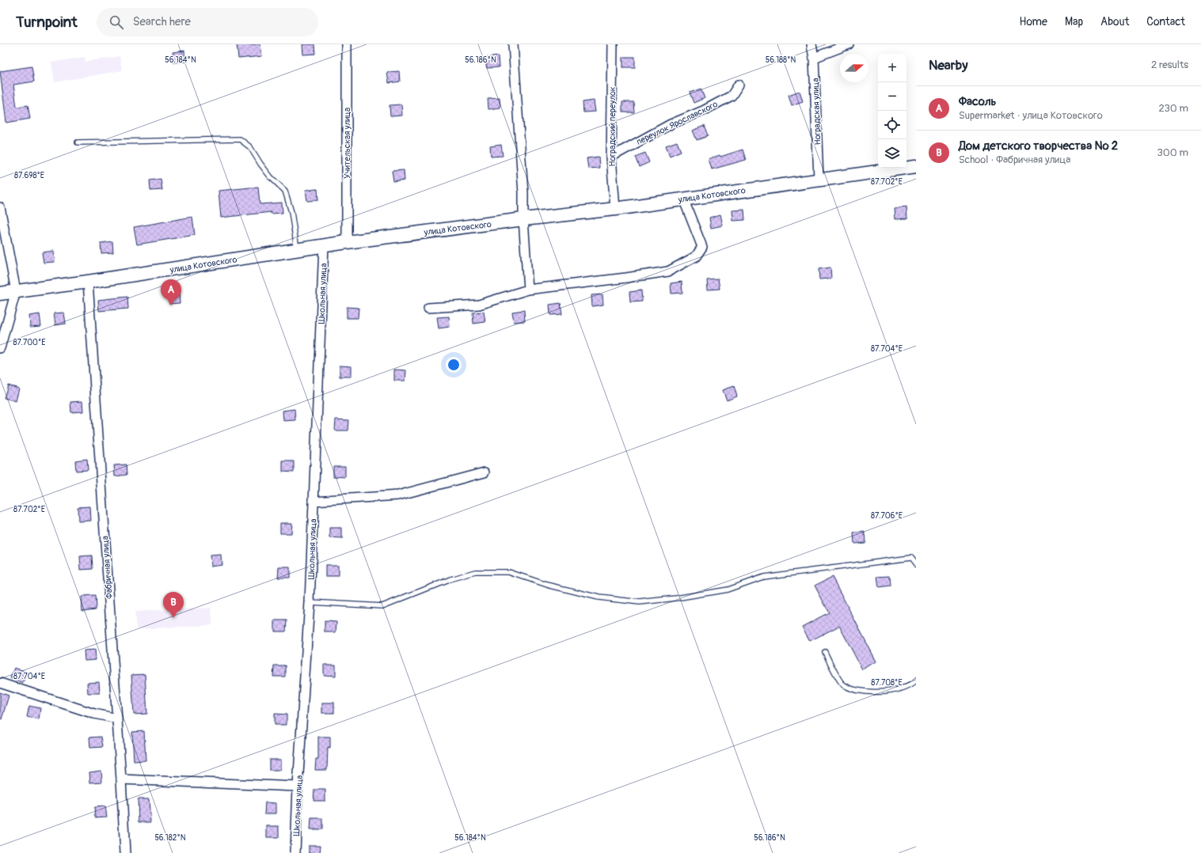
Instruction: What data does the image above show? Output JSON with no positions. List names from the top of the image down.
{
  "streets": {
    "main road": ["улица Котовского"],
    "street": [
      "Ноградская улица",
      "переулок Ярославского",
      "Ноградский переулок",
      "Учительская улица",
      "Школьная улица",
      "Фабричная улица"
    ]
  },
  "crossings": [
    ["Ноградская улица", "улица Котовского"],
    ["переулок Ярославского", "Ноградский переулок"],
    ["Ноградский переулок", "улица Котовского"],
    ["Учительская улица", "улица Котовского"],
    ["улица Котовского", "Школьная улица"],
    ["улица Котовского", "Фабричная улица"]
  ],
  "north": "right",
  "page": {
    "header": "Turnpoint",
    "search": "Search here",
    "nav": [
      "Home",
      "Map",
      "About",
      "Contact"
    ],
    "heading": ["Nearby", "2 results"],
    "map_buttons": ["+", "−"],
    "list": [
      {
        "mark": "A",
        "name": "Фасоль",
        "note": "Supermarket · улица Котовского",
        "value": "230 m"
      },
      {
        "mark": "B",
        "name": "Дом детского творчества № 2",
        "note": "School · Фабричная улица",
        "value": "300 m"
      }
    ],
    "pins": ["A", "B"]
  },
  "coordinates": [
    "56.188°N",
    "56.184°N",
    "56.186°N",
    "87.698°E",
    "87.702°E",
    "87.700°E",
    "87.704°E",
    "87.706°E",
    "87.708°E",
    "56.182°N"
  ]
}
